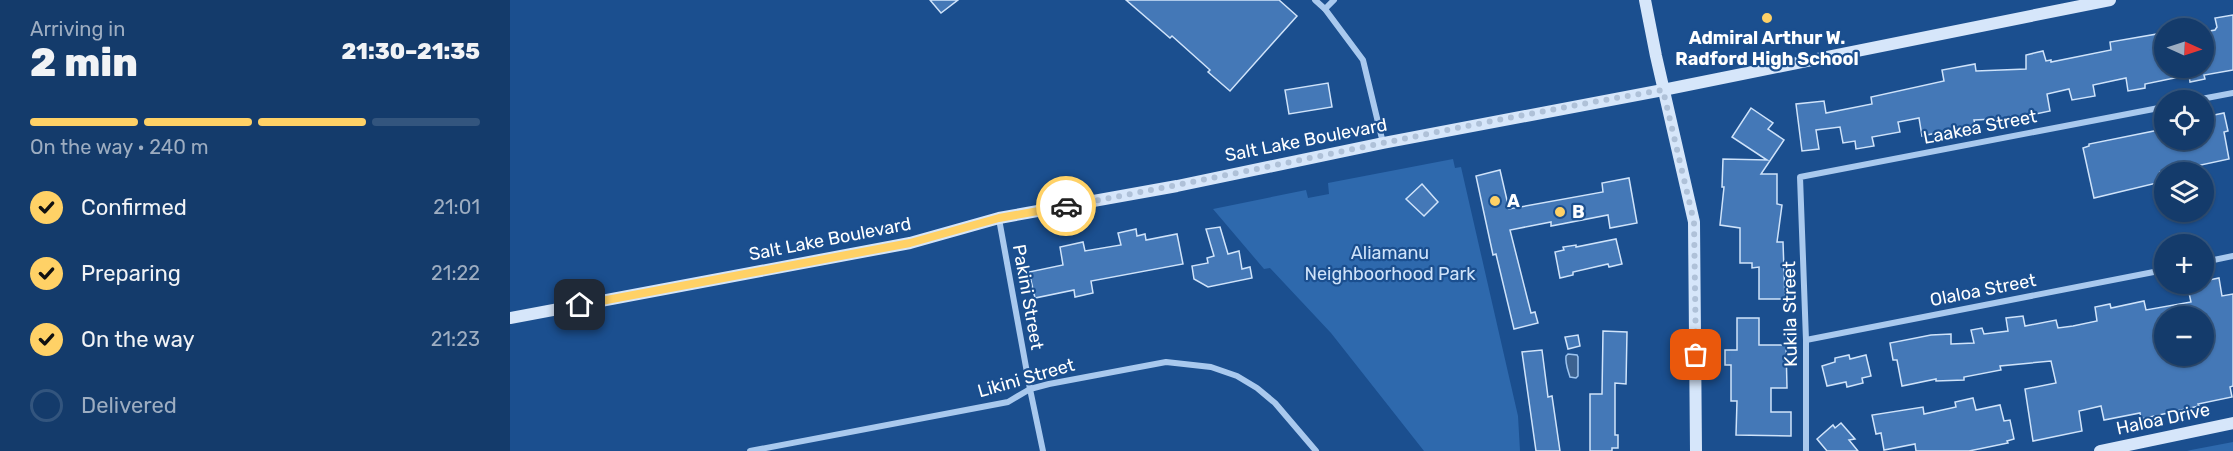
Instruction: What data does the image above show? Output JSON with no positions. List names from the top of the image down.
{
  "streets": {
    "main road": ["Salt Lake Boulevard", "Haloa Drive"],
    "street": [
      "Laakea Street",
      "Olaloa Street",
      "Pakini Street",
      "Kukila Street",
      "Likini Street"
    ]
  },
  "crossings": [
    ["Laakea Street", "Kukila Street"],
    ["Salt Lake Boulevard", "Pakini Street"],
    ["Olaloa Street", "Kukila Street"],
    ["Pakini Street", "Likini Street"]
  ],
  "parks": ["Aliamanu Neighboorhood Park"],
  "places": ["Admiral Arthur W. Radford High School", "A", "B"],
  "north": "right",
  "page": {
    "heading": ["2 min", "Arriving in", "21:30–21:35"],
    "map_buttons": ["+", "−"],
    "bar": "On the way · 240 m",
    "list": [
      ["Confirmed", "21:01"],
      ["Preparing", "21:22"],
      ["On the way", "21:23"],
      "Delivered"
    ]
  }
}
